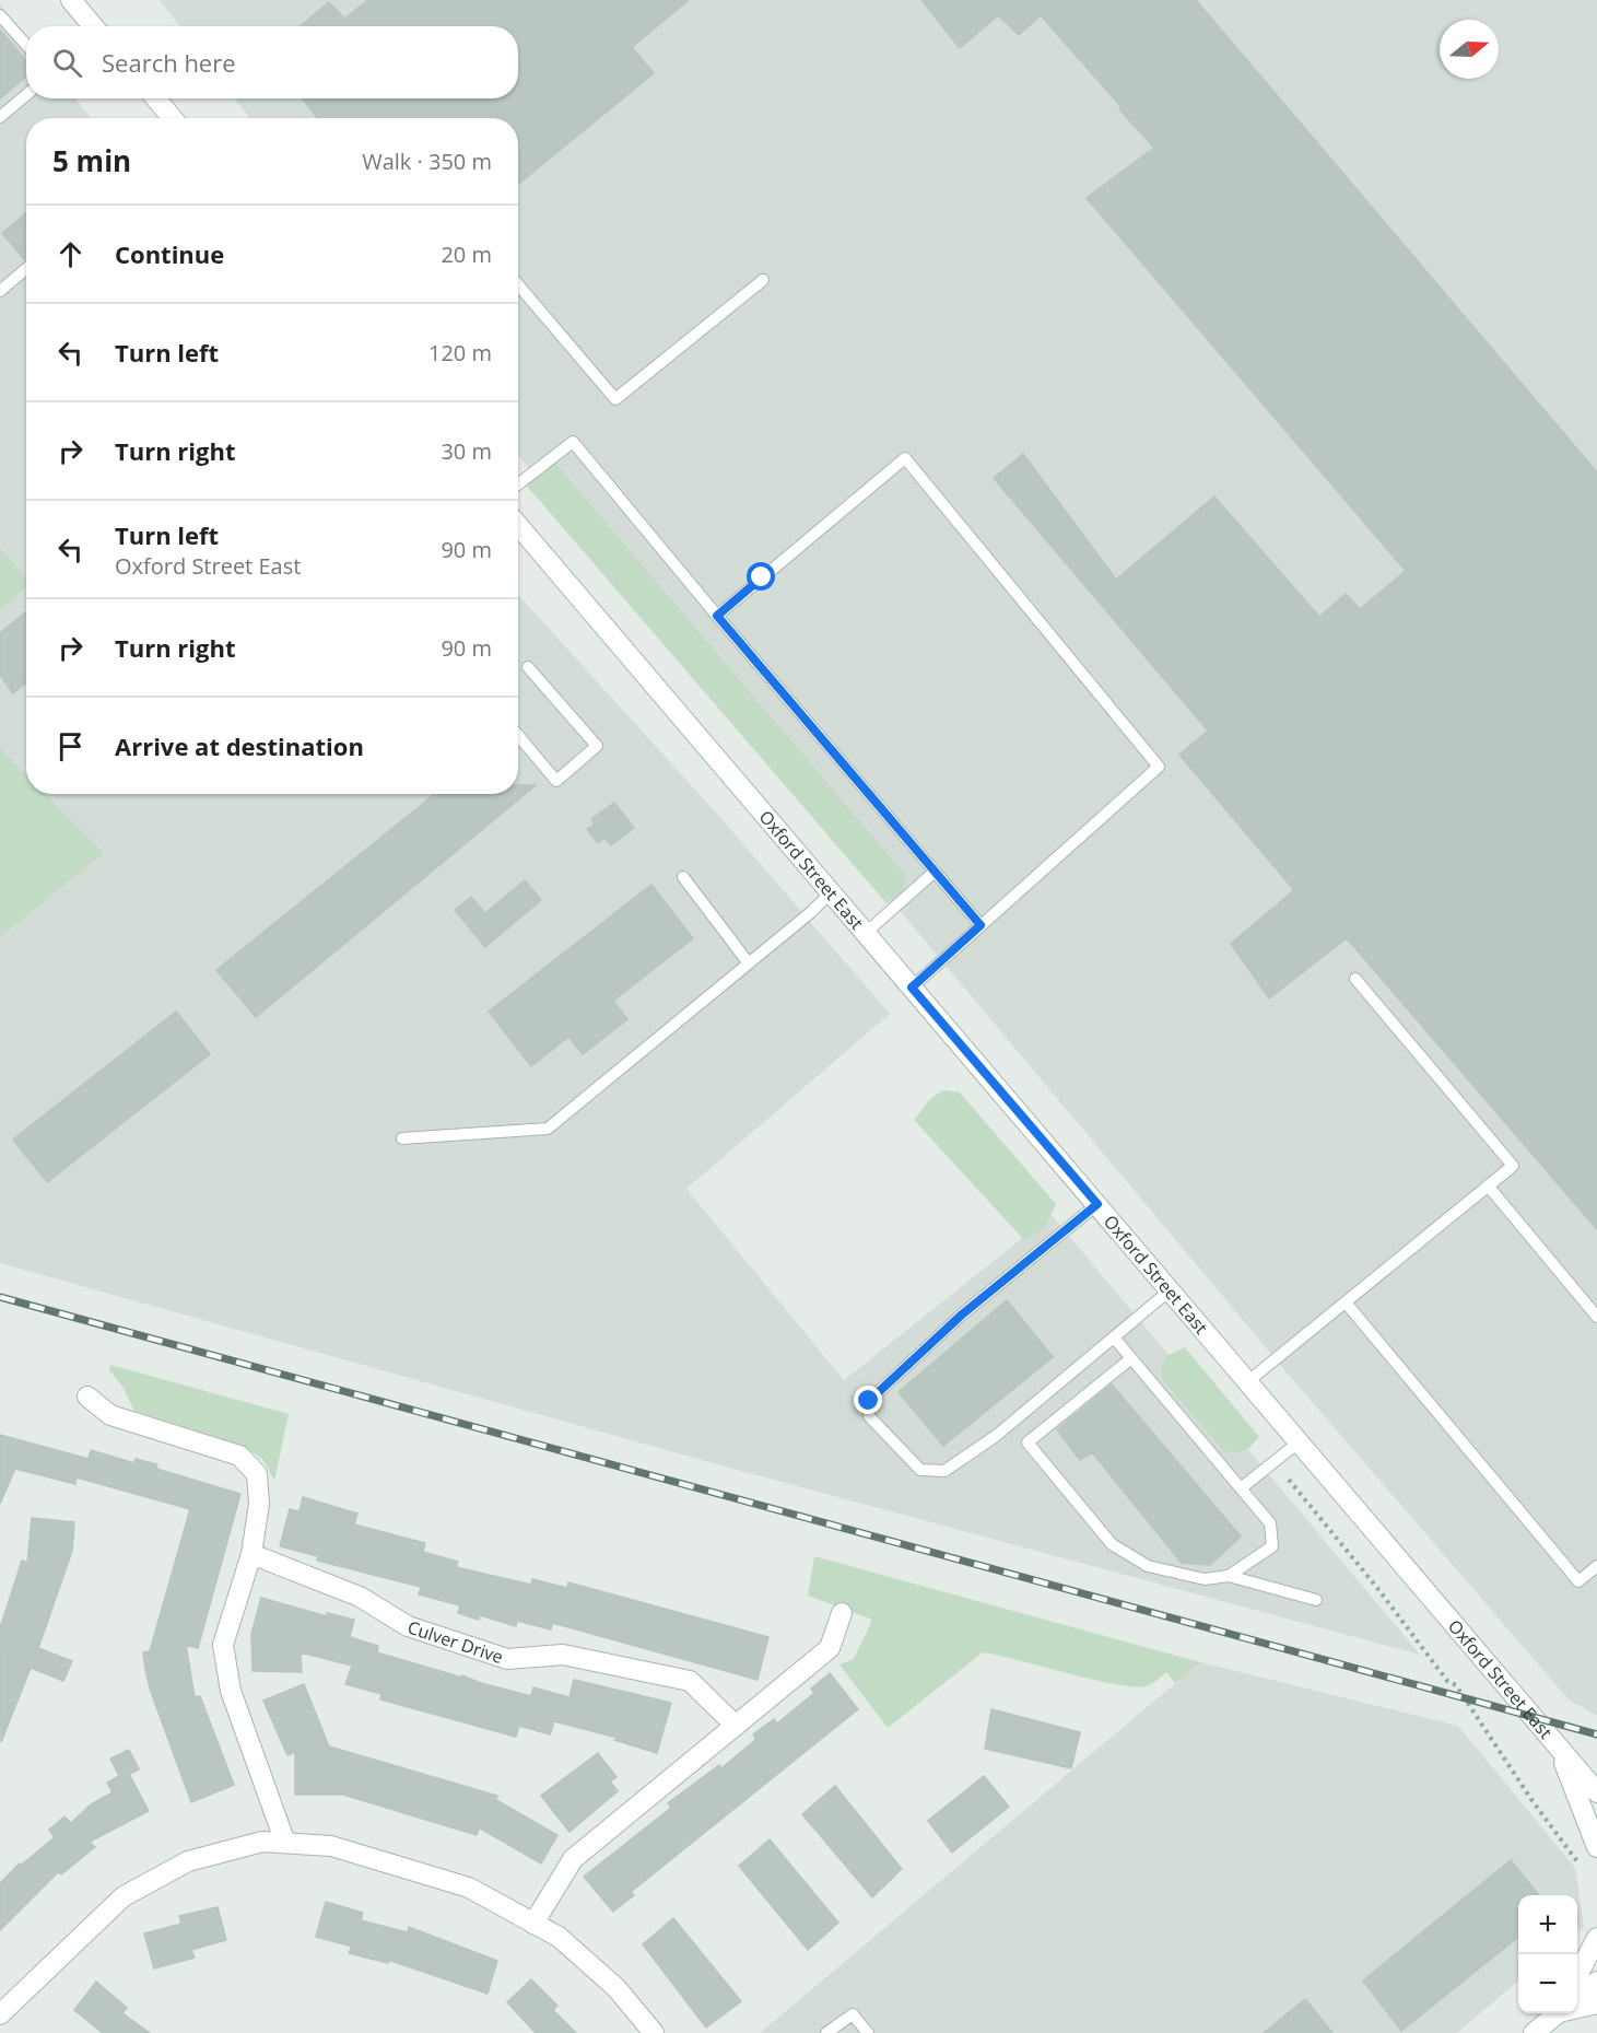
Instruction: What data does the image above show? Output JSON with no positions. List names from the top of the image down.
{
  "streets": {
    "street": ["Oxford Street East", "Culver Drive"]
  },
  "north": "right",
  "page": {
    "search": "Search here",
    "heading": ["5 min", "Walk · 350 m"],
    "list": [
      ["Continue", "20 m"],
      ["Turn left", "120 m"],
      ["Turn right", "30 m"],
      ["Turn left", "Oxford Street East", "90 m"],
      ["Turn right", "90 m"],
      "Arrive at destination"
    ],
    "map_buttons": ["+", "−"]
  }
}
